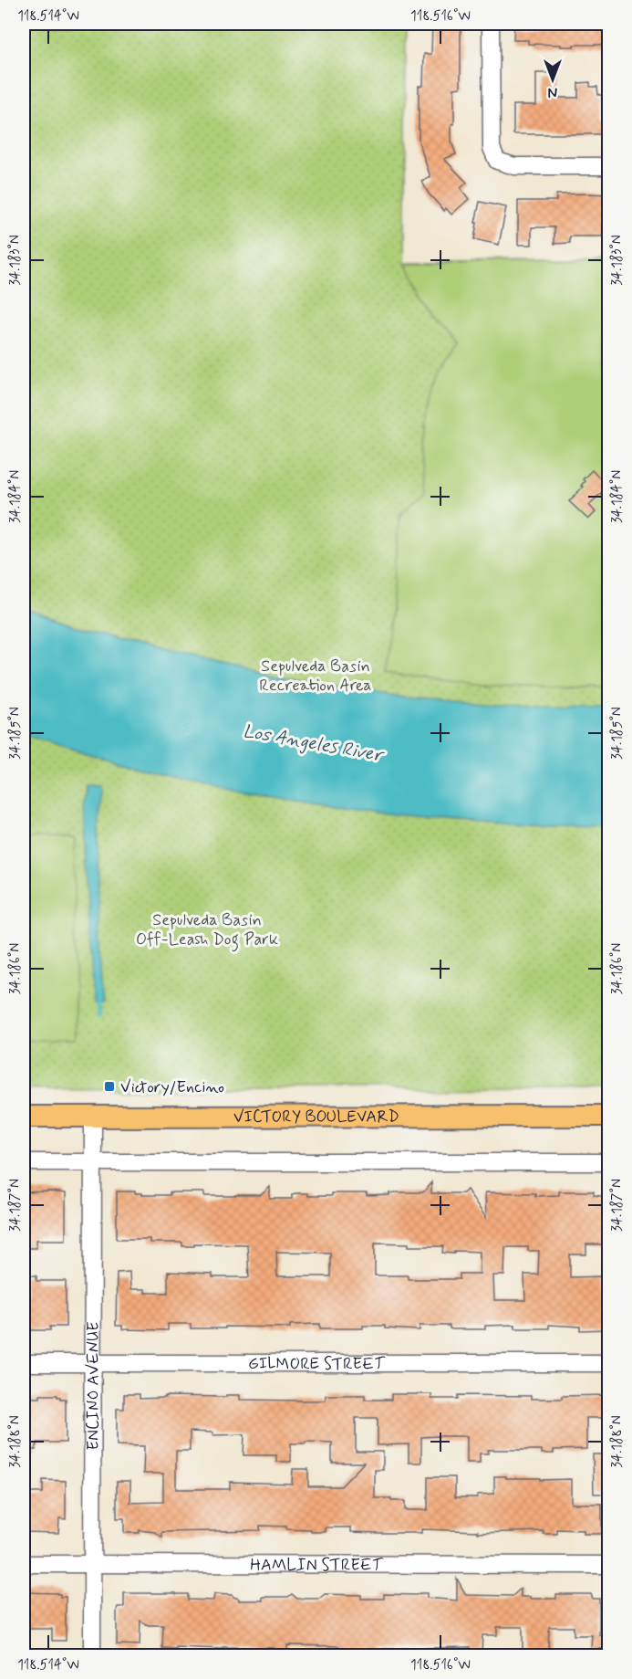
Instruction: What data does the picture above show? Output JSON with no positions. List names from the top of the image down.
{
  "streets": {
    "main road": ["VICTORY BOULEVARD"],
    "street": ["GILMORE STREET", "ENCINO AVENUE", "HAMLIN STREET"]
  },
  "crossings": [
    ["VICTORY BOULEVARD", "ENCINO AVENUE"],
    ["GILMORE STREET", "ENCINO AVENUE"],
    ["ENCINO AVENUE", "HAMLIN STREET"]
  ],
  "water": ["Los Angeles River"],
  "parks": ["Sepulveda Basin Recreation Area", "Sepulveda Basin Off-Leash Dog Park"],
  "places": {
    "transit": ["Victory/Encino"]
  },
  "north": "bottom",
  "coordinates": [
    "118.514°W",
    "118.516°W",
    "34.183°N",
    "34.184°N",
    "34.185°N",
    "34.186°N",
    "34.187°N",
    "34.188°N"
  ]
}
